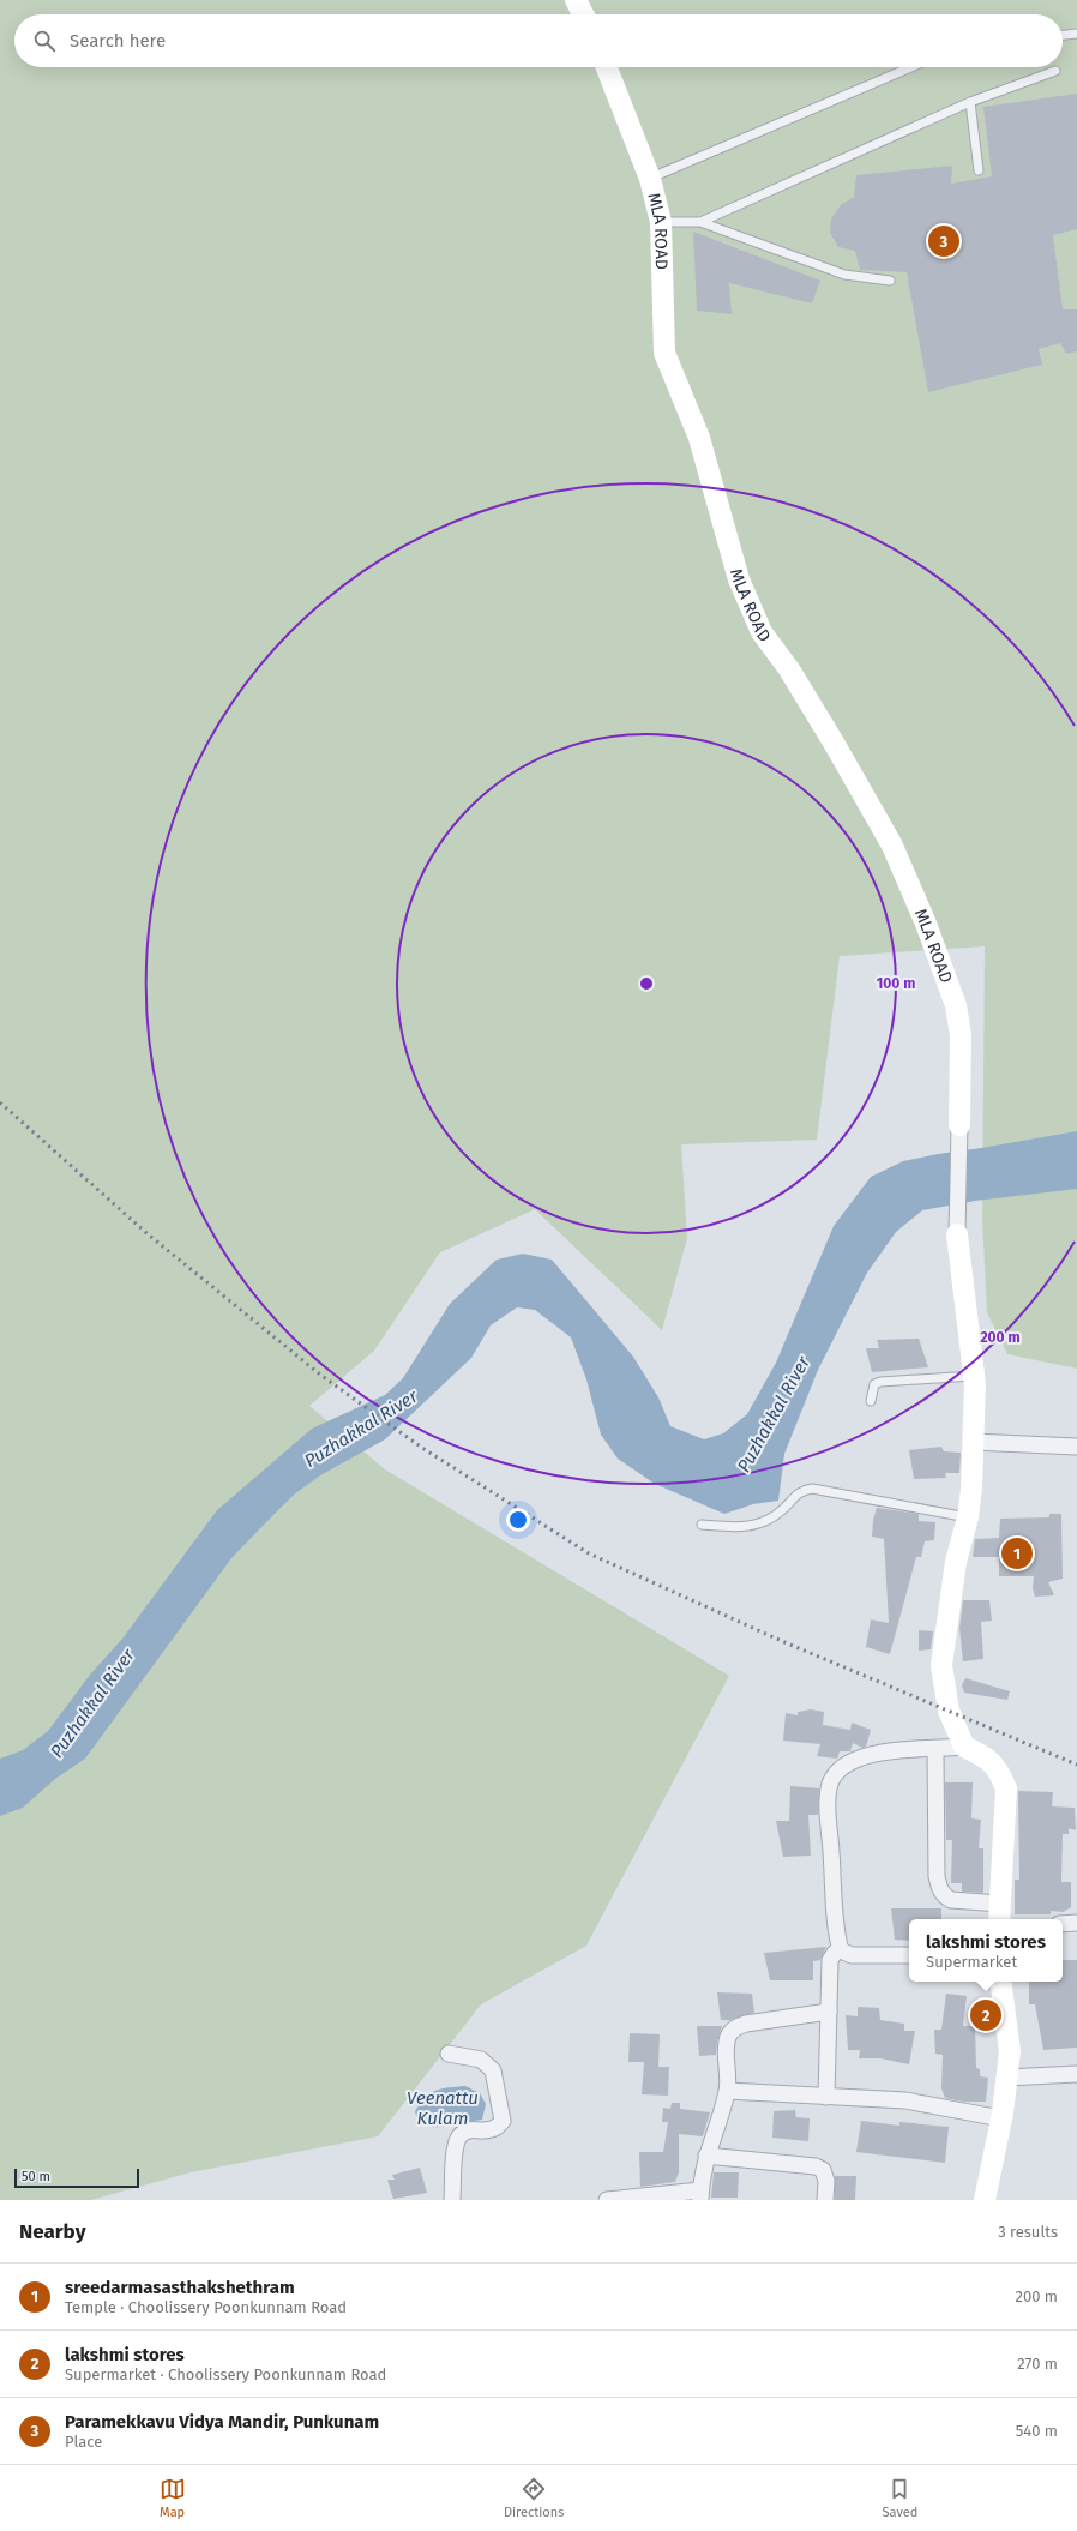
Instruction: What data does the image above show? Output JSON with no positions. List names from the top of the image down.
{
  "streets": {
    "street": ["MLA ROAD"]
  },
  "water": ["Puzhakkal River", "Veenattu Kulam"],
  "scale_bar": "50 m",
  "page": {
    "search": "Search here",
    "pins": ["3", "1", "2"],
    "popup": ["lakshmi stores", "Supermarket"],
    "scale": "50 m",
    "heading": ["Nearby", "3 results"],
    "list": [
      {
        "mark": "1",
        "name": "sreedarmasasthakshethram",
        "note": "Temple · Choolissery Poonkunnam Road",
        "value": "200 m"
      },
      {
        "mark": "2",
        "name": "lakshmi stores",
        "note": "Supermarket · Choolissery Poonkunnam Road",
        "value": "270 m"
      },
      {
        "mark": "3",
        "name": "Paramekkavu Vidya Mandir, Punkunam",
        "note": "Place",
        "value": "540 m"
      }
    ],
    "nav": ["Map", "Directions", "Saved"]
  },
  "rings": ["100 m", "200 m"]
}
